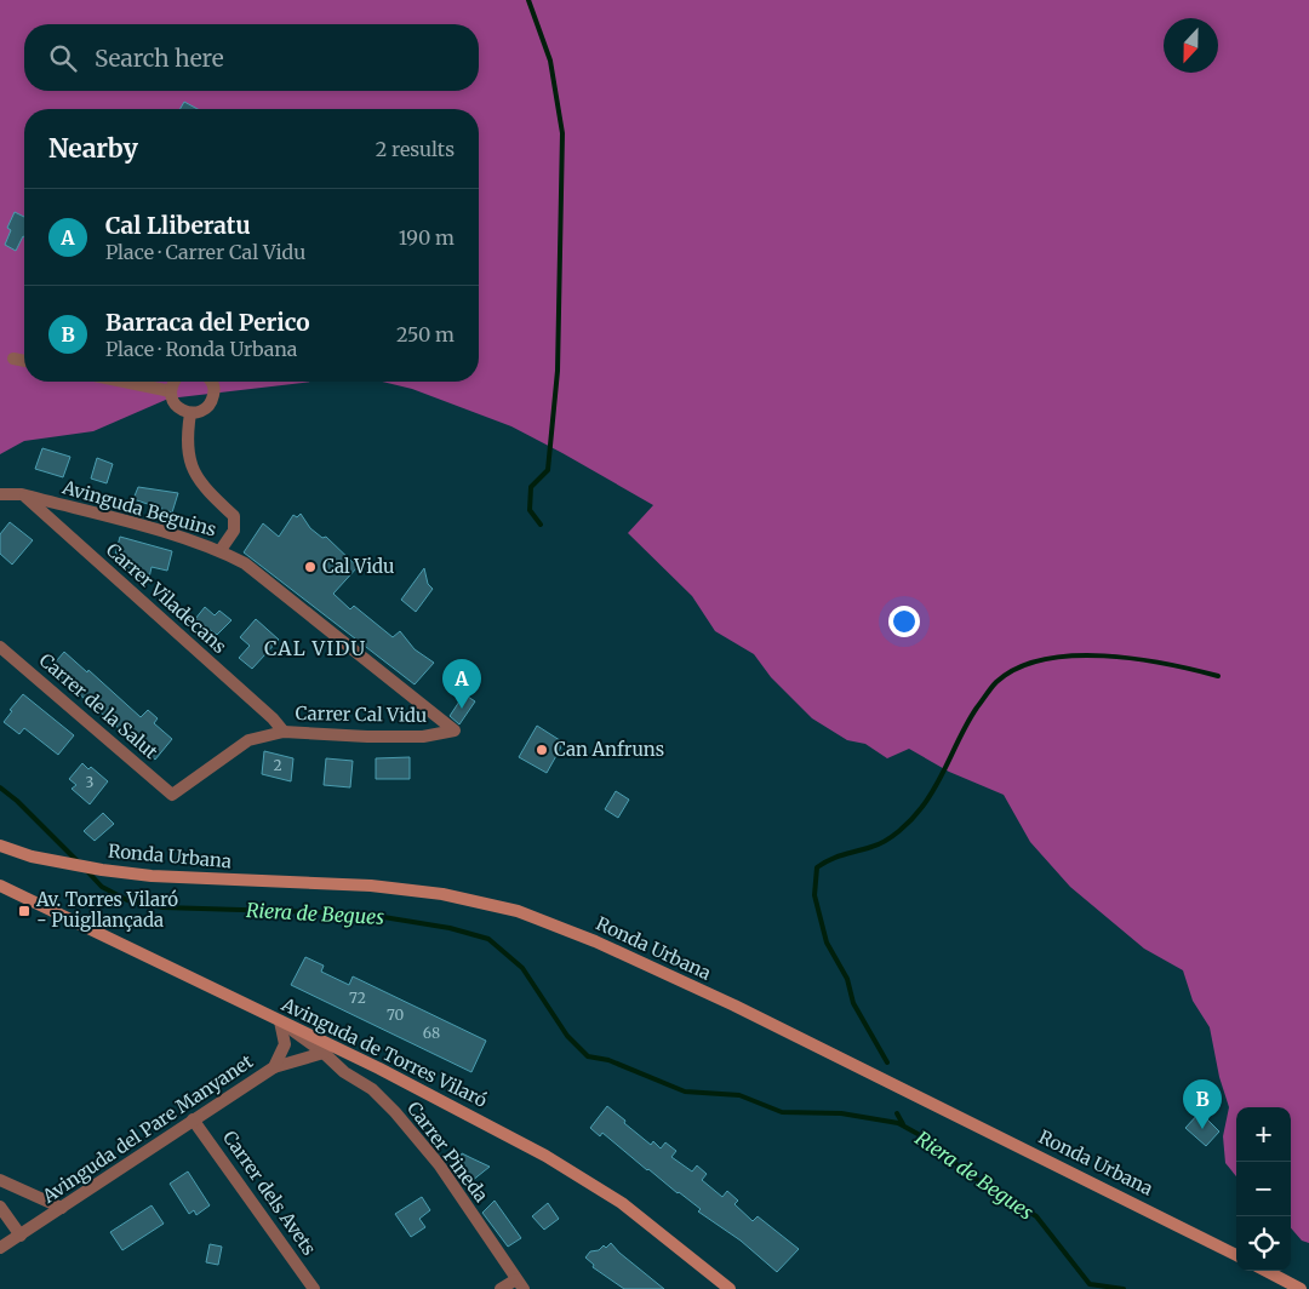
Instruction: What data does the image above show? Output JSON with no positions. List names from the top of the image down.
{
  "streets": {
    "main road": ["Ronda Urbana", "Avinguda de Torres Vilaró"],
    "street": [
      "Avinguda Beguins",
      "Carrer Viladecans",
      "Carrer de la Salut",
      "Carrer Cal Vidu",
      "Avinguda del Pare Manyanet",
      "Carrer Pineda",
      "Carrer dels Avets"
    ]
  },
  "crossings": [
    ["Avinguda Beguins", "Carrer Viladecans"],
    ["Avinguda Beguins", "Carrer Cal Vidu"],
    ["Carrer Viladecans", "Carrer Cal Vidu"],
    ["Carrer de la Salut", "Carrer Cal Vidu"],
    ["Avinguda de Torres Vilaró", "Avinguda del Pare Manyanet"],
    ["Avinguda de Torres Vilaró", "Carrer Pineda"],
    ["Avinguda del Pare Manyanet", "Carrer Pineda"],
    ["Avinguda del Pare Manyanet", "Carrer dels Avets"]
  ],
  "districts": ["CAL VIDU"],
  "water": ["Riera de Begues"],
  "places": {
    "other": ["Cal Vidu", "Can Anfruns"],
    "transit": ["Av. Torres Vilaró - Puigllançada"]
  },
  "house_numbers": [
    "2",
    "3",
    "72",
    "70",
    "68"
  ],
  "north": "bottom",
  "page": {
    "search": "Search here",
    "heading": ["Nearby", "2 results"],
    "list": [
      {
        "mark": "A",
        "name": "Cal Lliberatu",
        "note": "Place · Carrer Cal Vidu",
        "value": "190 m"
      },
      {
        "mark": "B",
        "name": "Barraca del Perico",
        "note": "Place · Ronda Urbana",
        "value": "250 m"
      }
    ],
    "pins": ["A", "B"],
    "map_buttons": ["+", "−"]
  }
}
